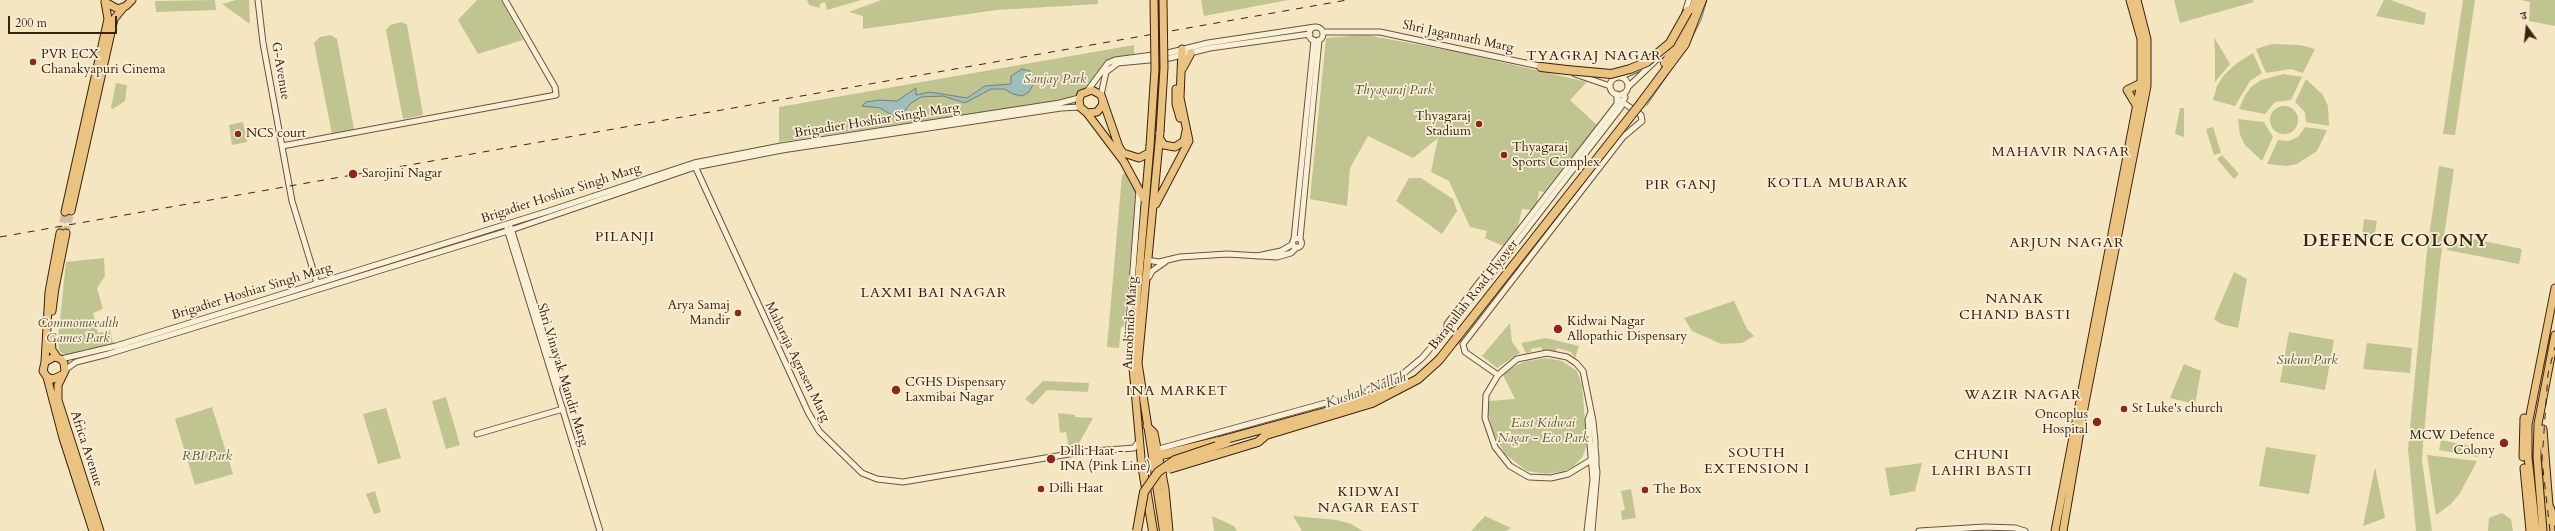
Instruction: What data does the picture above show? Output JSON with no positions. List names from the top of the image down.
{
  "streets": {
    "highway": ["Barapullah Road Flyover", "Aurobindo Marg"],
    "main road": ["Africa Avenue"],
    "street": [
      "Shri Jagannath Marg",
      "G-Avenue",
      "Brigadier Hoshiar Singh Marg",
      "Maharaja Agrasen Marg",
      "Shri Vinayak Mandir Marg"
    ]
  },
  "crossings": [
    ["G-Avenue", "Brigadier Hoshiar Singh Marg"],
    ["Brigadier Hoshiar Singh Marg", "Maharaja Agrasen Marg"],
    ["Brigadier Hoshiar Singh Marg", "Shri Vinayak Mandir Marg"],
    ["Brigadier Hoshiar Singh Marg", "Africa Avenue"],
    ["Barapullah Road Flyover", "Aurobindo Marg"],
    ["Aurobindo Marg", "Maharaja Agrasen Marg"]
  ],
  "districts": [
    "TYAGRAJ NAGAR",
    "MAHAVIR NAGAR",
    "KOTLA MUBARAK",
    "PIR GANJ",
    "PILANJI",
    "DEFENCE COLONY",
    "ARJUN NAGAR",
    "LAXMI BAI NAGAR",
    "NANAK CHAND BASTI",
    "INA MARKET",
    "WAZIR NAGAR",
    "SOUTH EXTENSION I",
    "CHUNI LAHRI BASTI",
    "KIDWAI NAGAR EAST"
  ],
  "water": ["Kushak Nallah"],
  "parks": [
    "Sanjay Park",
    "Thyagaraj Park",
    "Commonwealth Games Park",
    "Sukun Park",
    "East Kidwai Nagar - Eco Park",
    "RBI Park"
  ],
  "places": [
    "PVR ECX Chanakyapuri Cinema",
    "Thyagaraj Stadium",
    "NCS court",
    "Thyagaraj Sports Complex",
    "Sarojini Nagar",
    "Arya Samaj Mandir",
    "Kidwai Nagar Allopathic Dispensary",
    "CGHS Dispensary Laxmibai Nagar",
    "St Luke's church",
    "Oncoplus Hospital",
    "MCW Defence Colony",
    "Dilli Haat - INA (Pink Line)",
    "Dilli Haat",
    "The Box"
  ],
  "scale_bar": "200 m",
  "north": "top"
}
